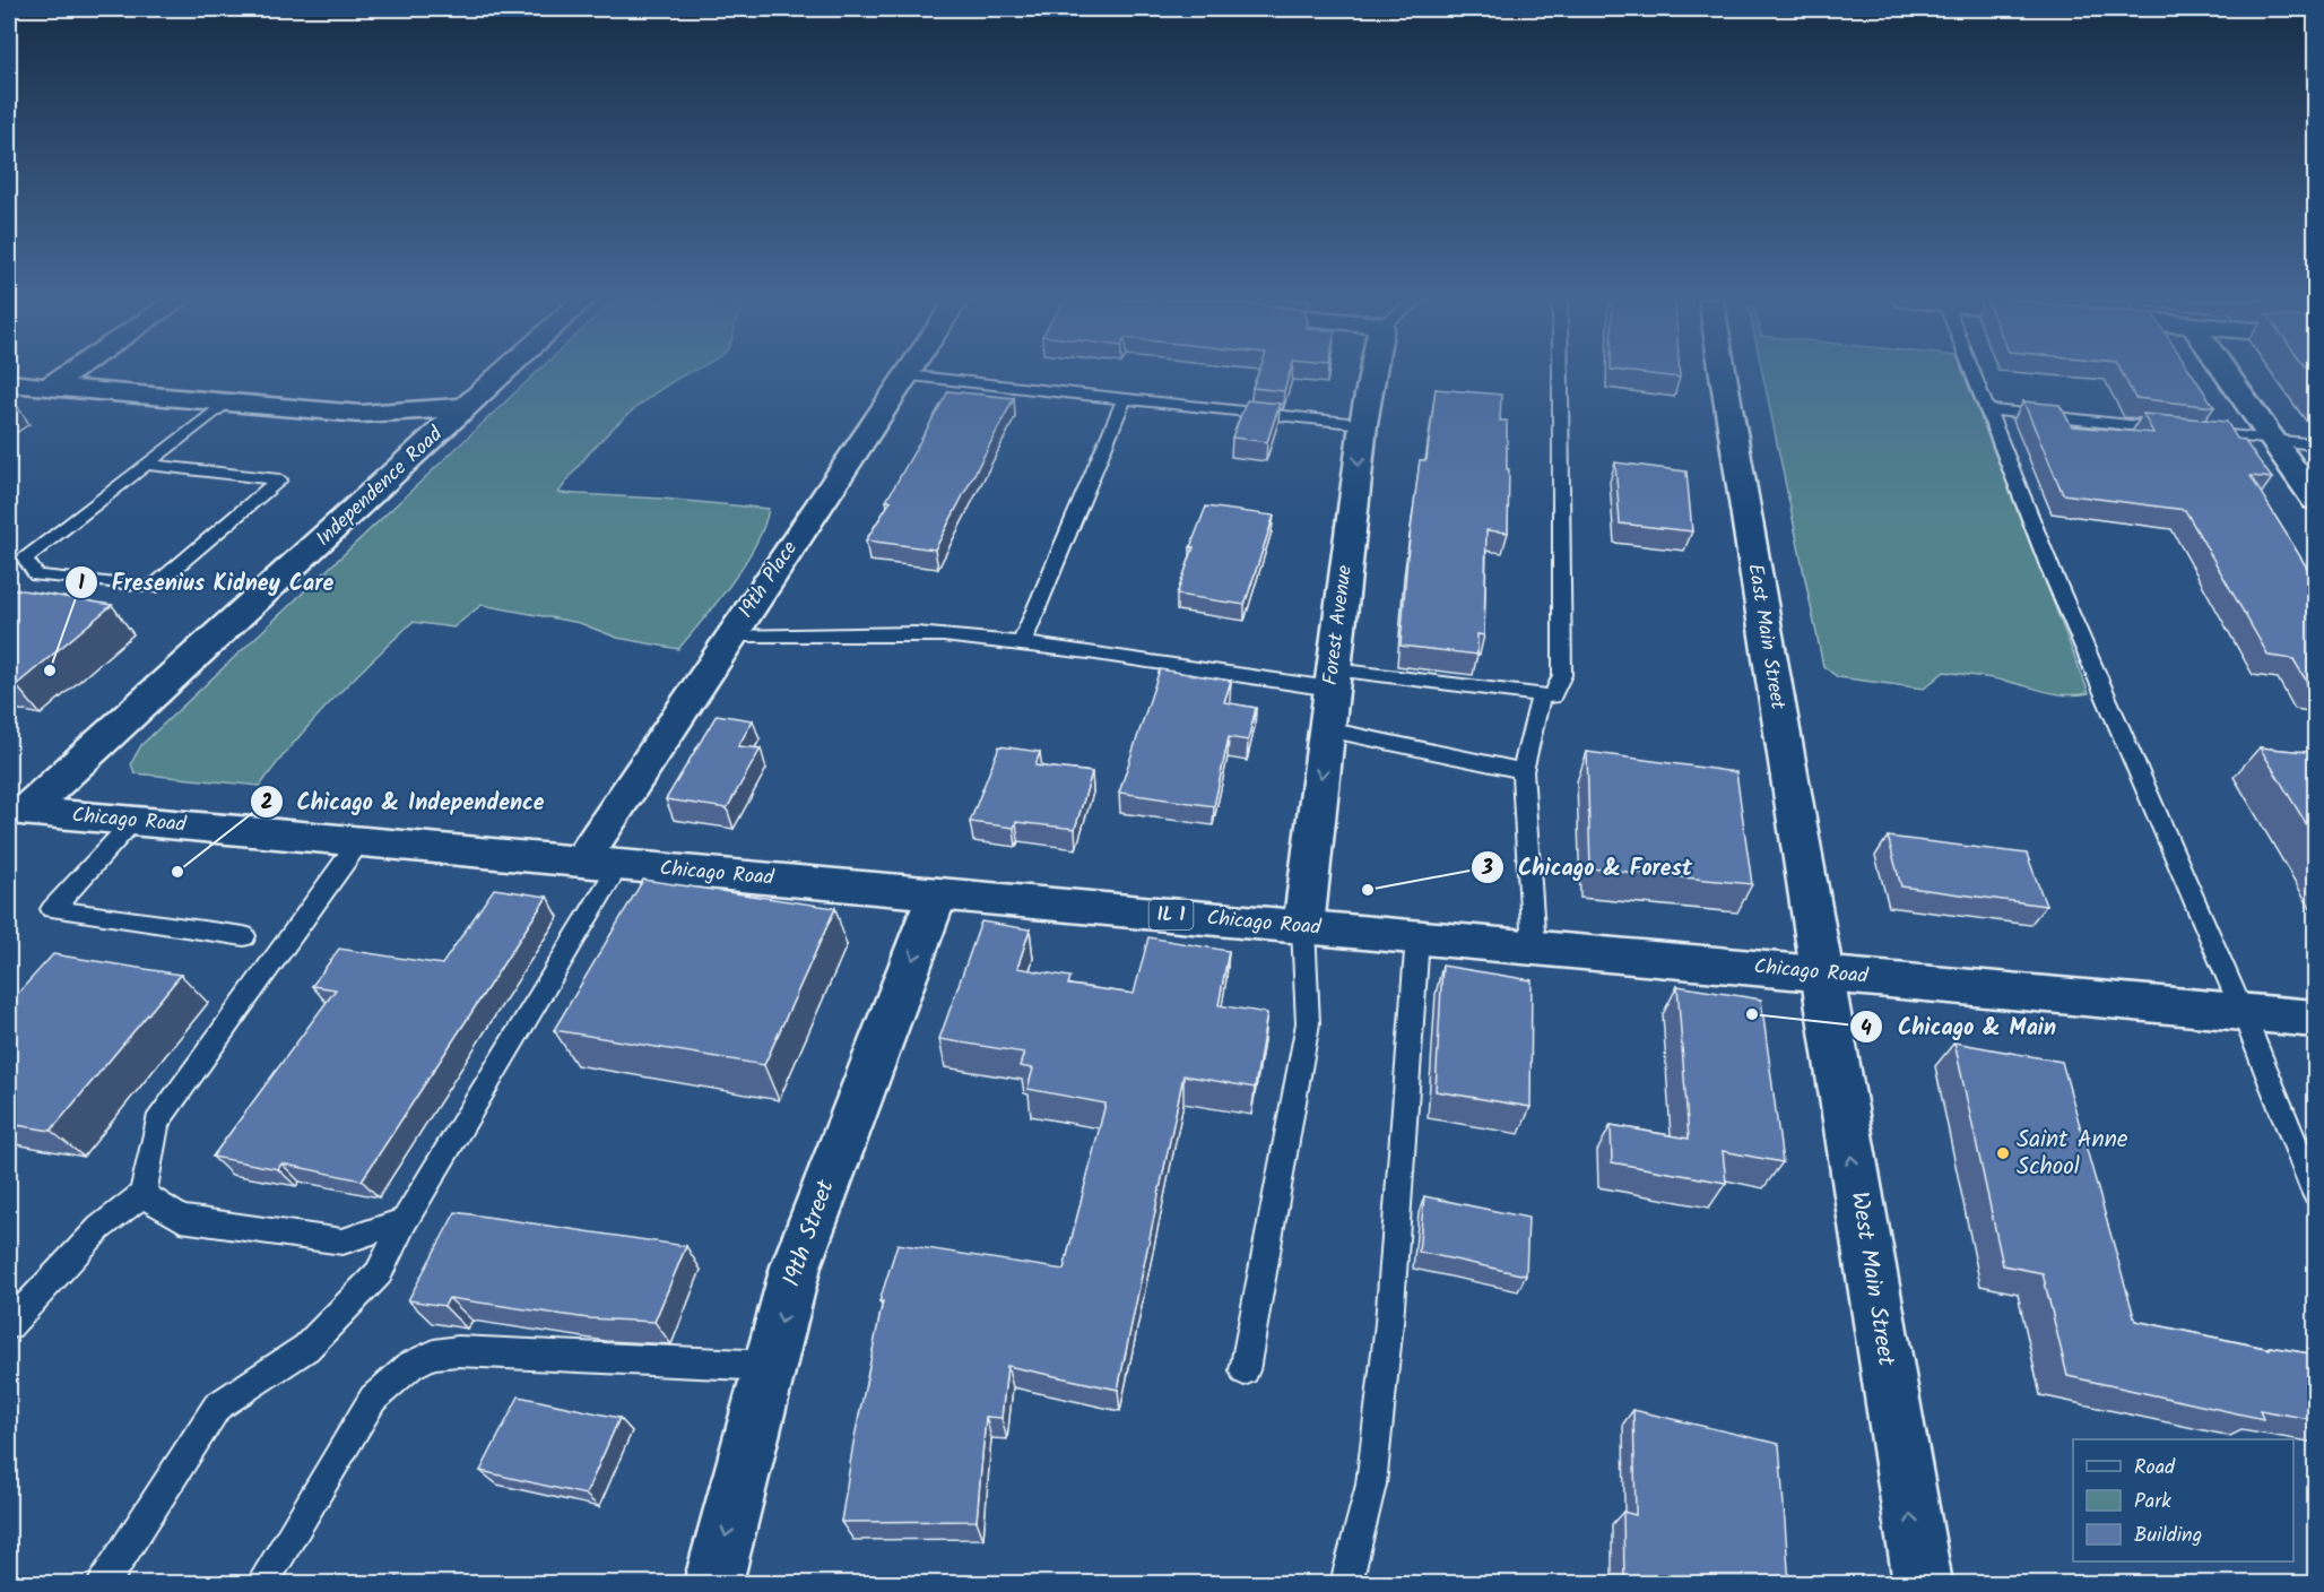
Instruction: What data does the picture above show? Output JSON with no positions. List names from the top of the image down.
{
  "streets": {
    "street": [
      "Independence Road",
      "19th Place",
      "Forest Avenue",
      "East Main Street",
      "Chicago Road",
      "IL 1",
      "19th Street",
      "West Main Street"
    ]
  },
  "crossings": [
    ["Independence Road", "Chicago Road"],
    ["19th Place", "Chicago Road"],
    ["Forest Avenue", "Chicago Road"],
    ["East Main Street", "Chicago Road"],
    ["East Main Street", "West Main Street"],
    ["Chicago Road", "19th Street"],
    ["Chicago Road", "West Main Street"]
  ],
  "one_way": ["Forest Avenue", "19th Street", "West Main Street"],
  "places": [
    "Fresenius Kidney Care",
    "Chicago & Independence",
    "Chicago & Forest",
    "Chicago & Main",
    "Saint Anne School"
  ],
  "legend": ["Road", "Park", "Building"]
}
